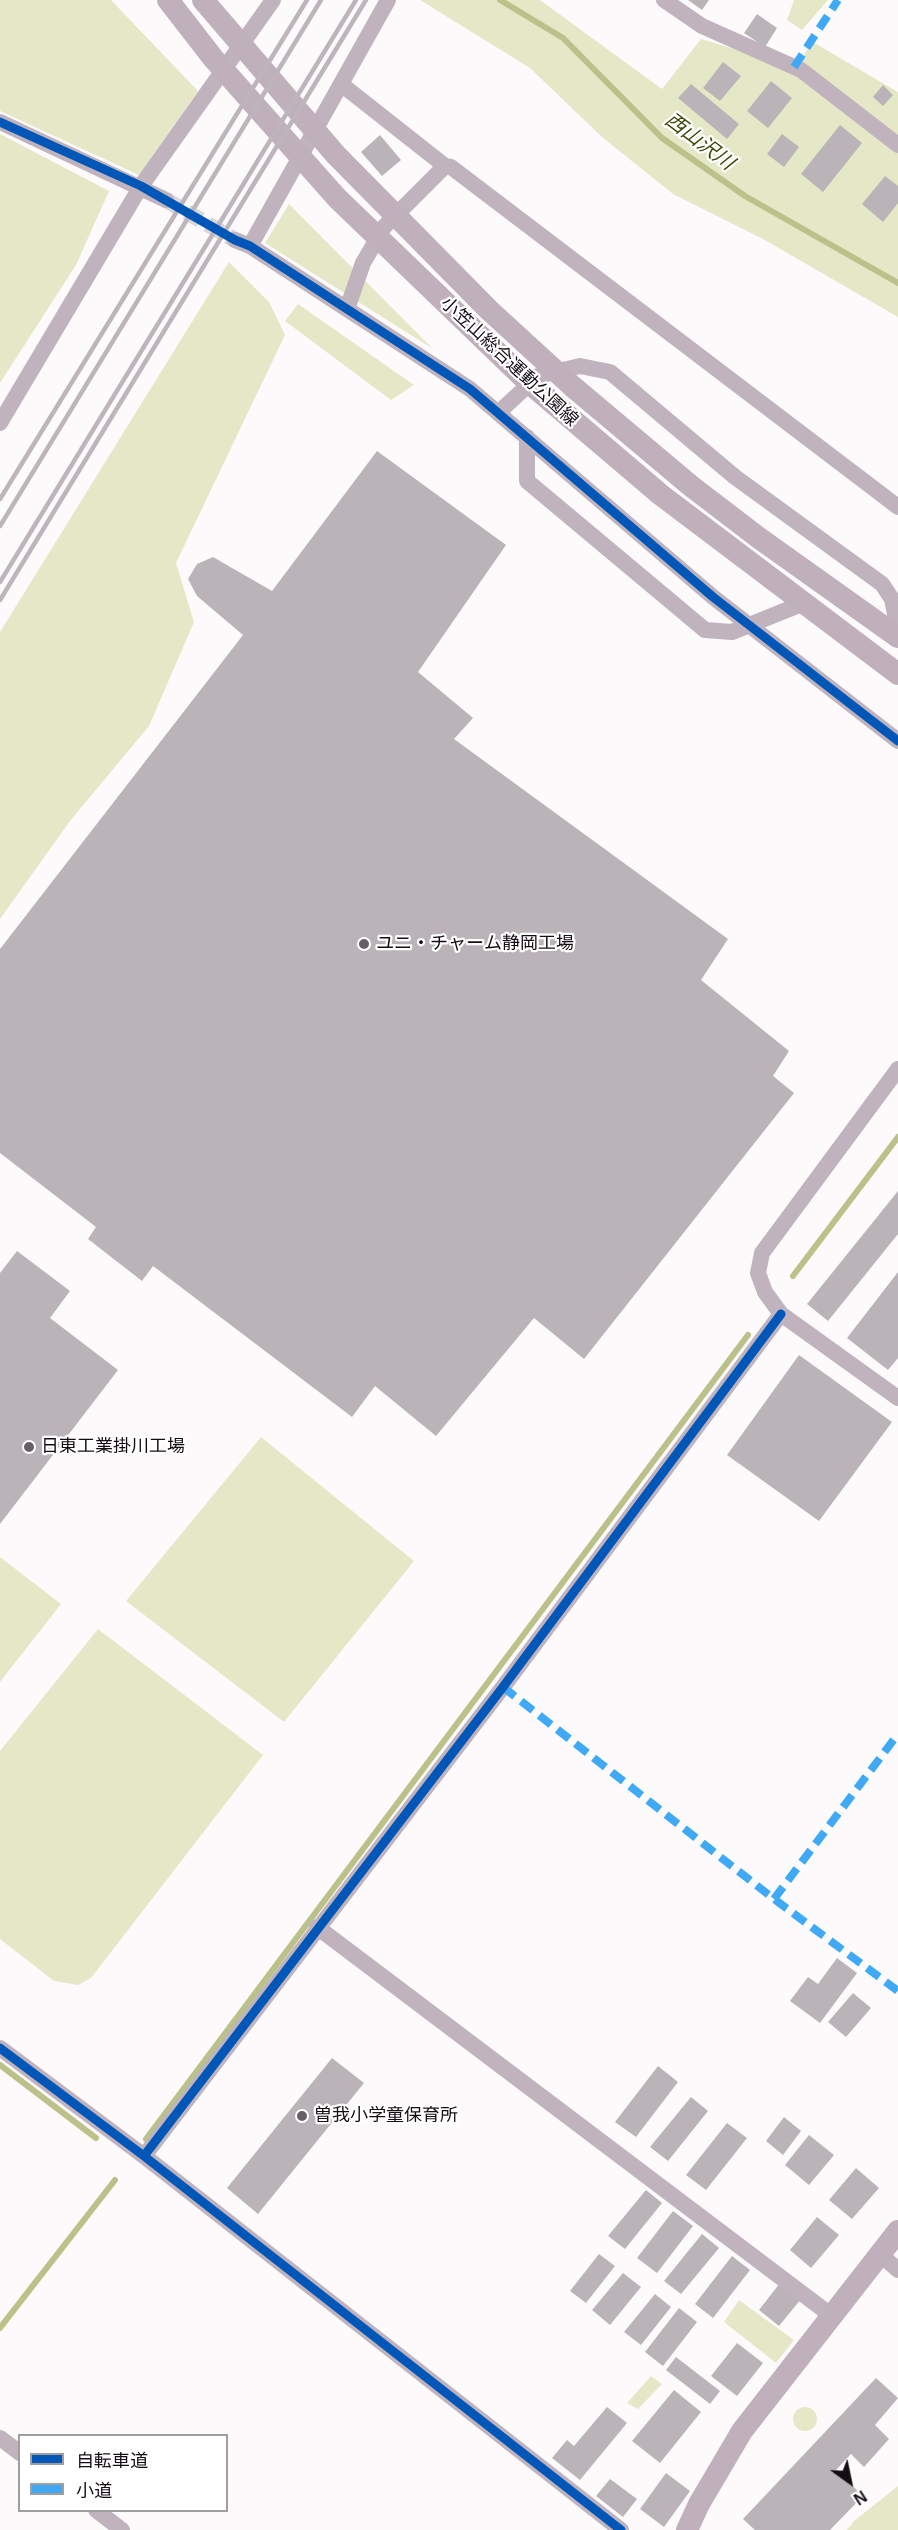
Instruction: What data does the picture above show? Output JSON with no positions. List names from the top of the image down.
{
  "streets": {
    "main road": ["小笠山総合運動公園線"]
  },
  "water": ["西山沢川"],
  "places": ["ユニ・チャーム静岡工場", "日東工業掛川工場", "曽我小学童保育所"],
  "legend": ["自転車道", "小道"],
  "north": "bottom right"
}
